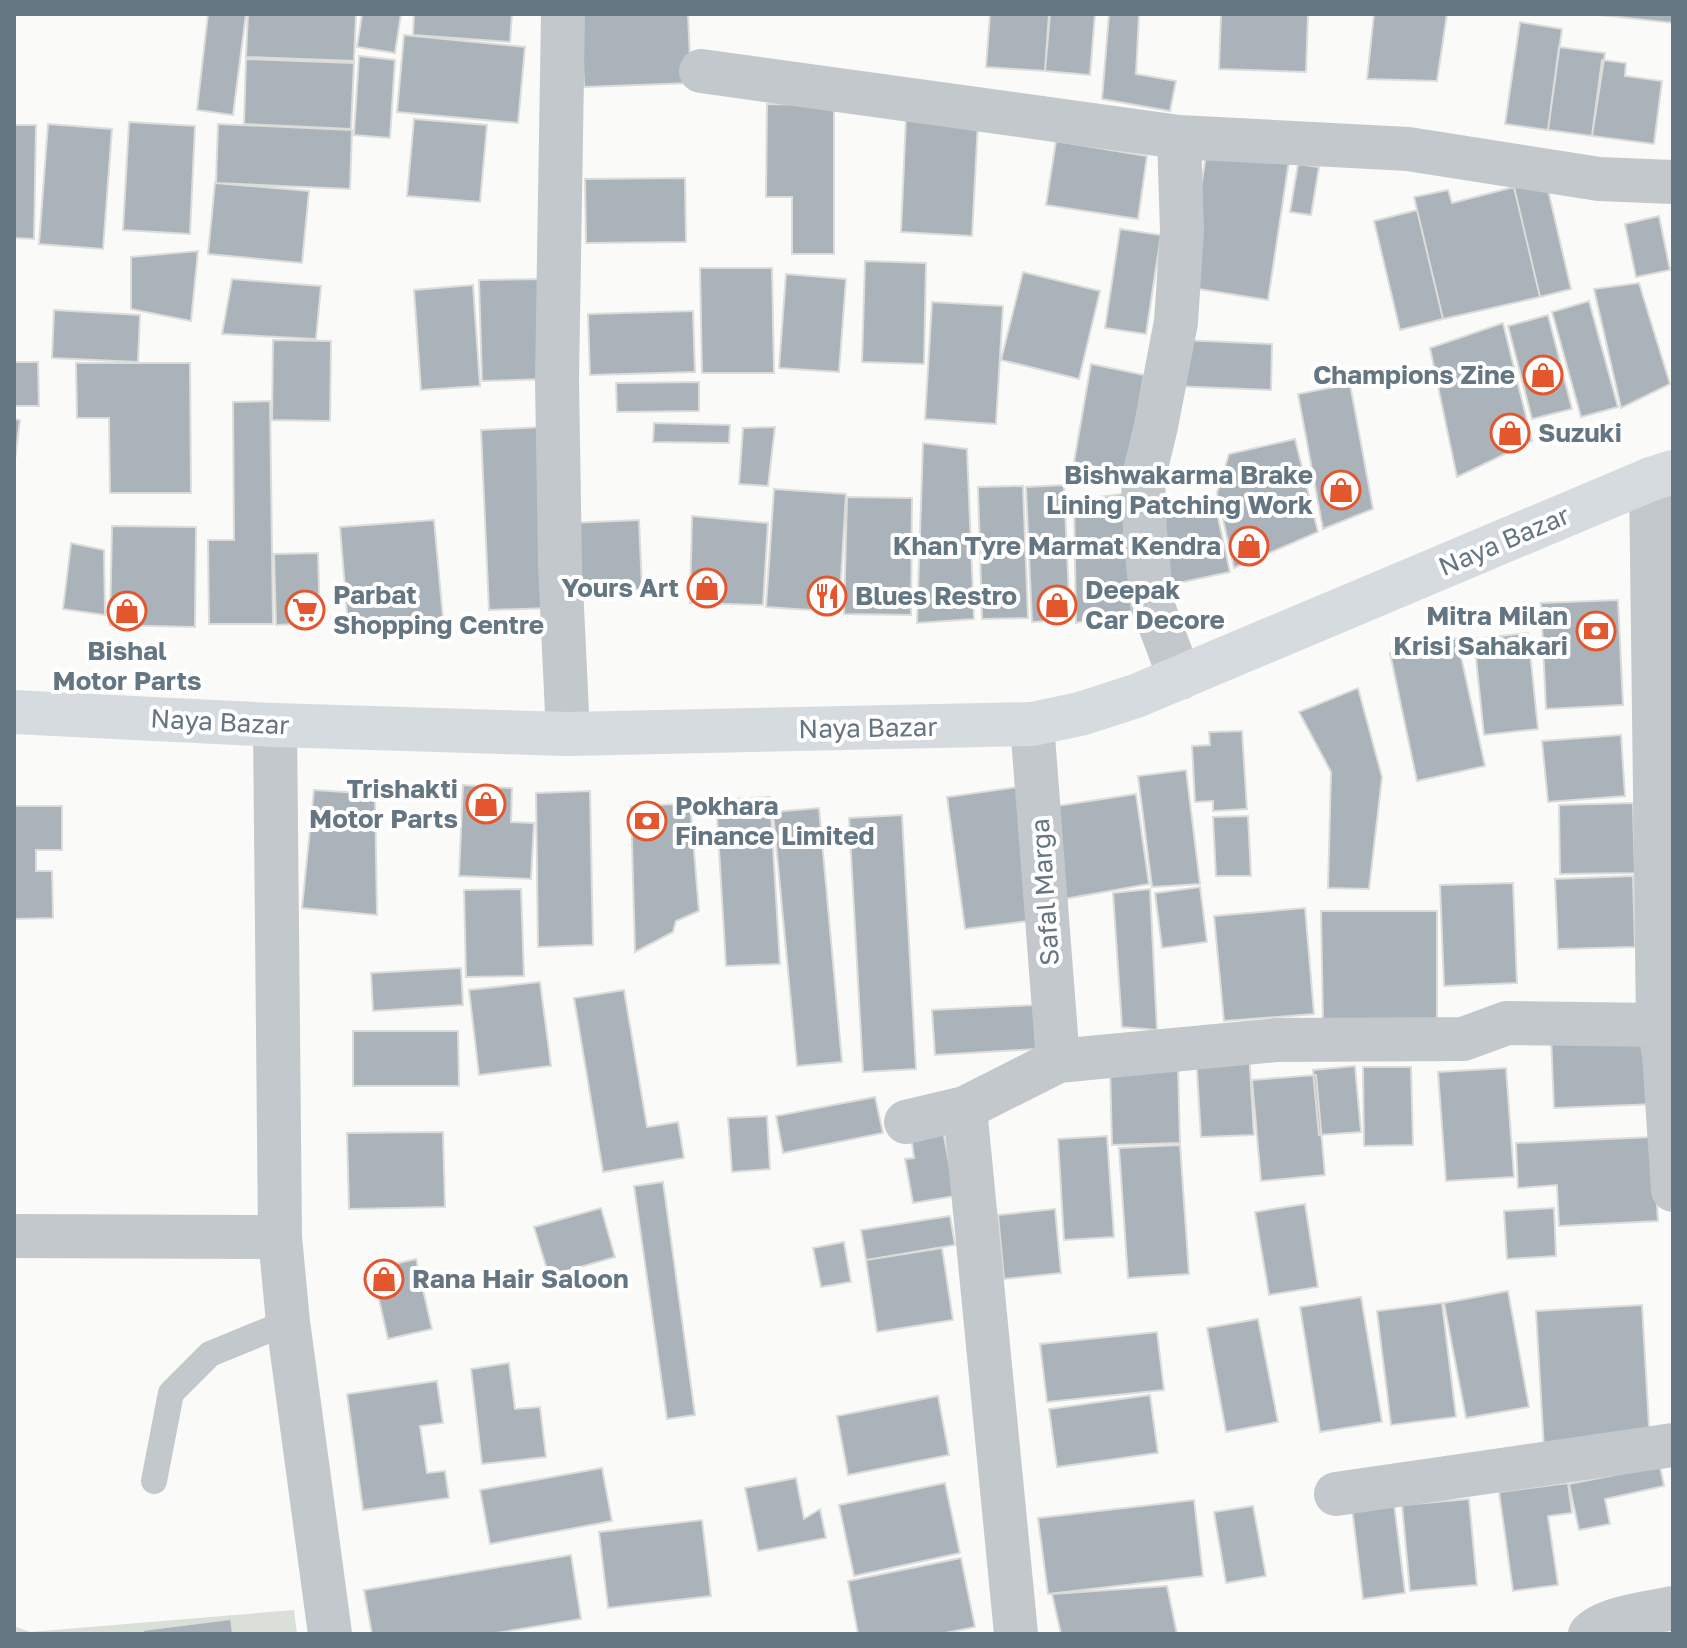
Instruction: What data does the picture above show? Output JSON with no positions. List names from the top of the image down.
{
  "streets": {
    "main road": ["Naya Bazar"],
    "street": ["Safal Marga"]
  },
  "crossings": [
    ["Naya Bazar", "Safal Marga"]
  ],
  "places": {
    "shop": [
      "Champions Zine",
      "Suzuki",
      "Bishwakarma Brake Lining Patching Work",
      "Khan Tyre Marmat Kendra",
      "Yours Art",
      "Deepak Car Decore",
      "Bishal Motor Parts",
      "Trishakti Motor Parts",
      "Rana Hair Saloon"
    ],
    "restaurant": ["Blues Restro"],
    "supermarket": ["Parbat Shopping Centre"],
    "bank": ["Mitra Milan Krisi Sahakari", "Pokhara Finance Limited"]
  }
}
